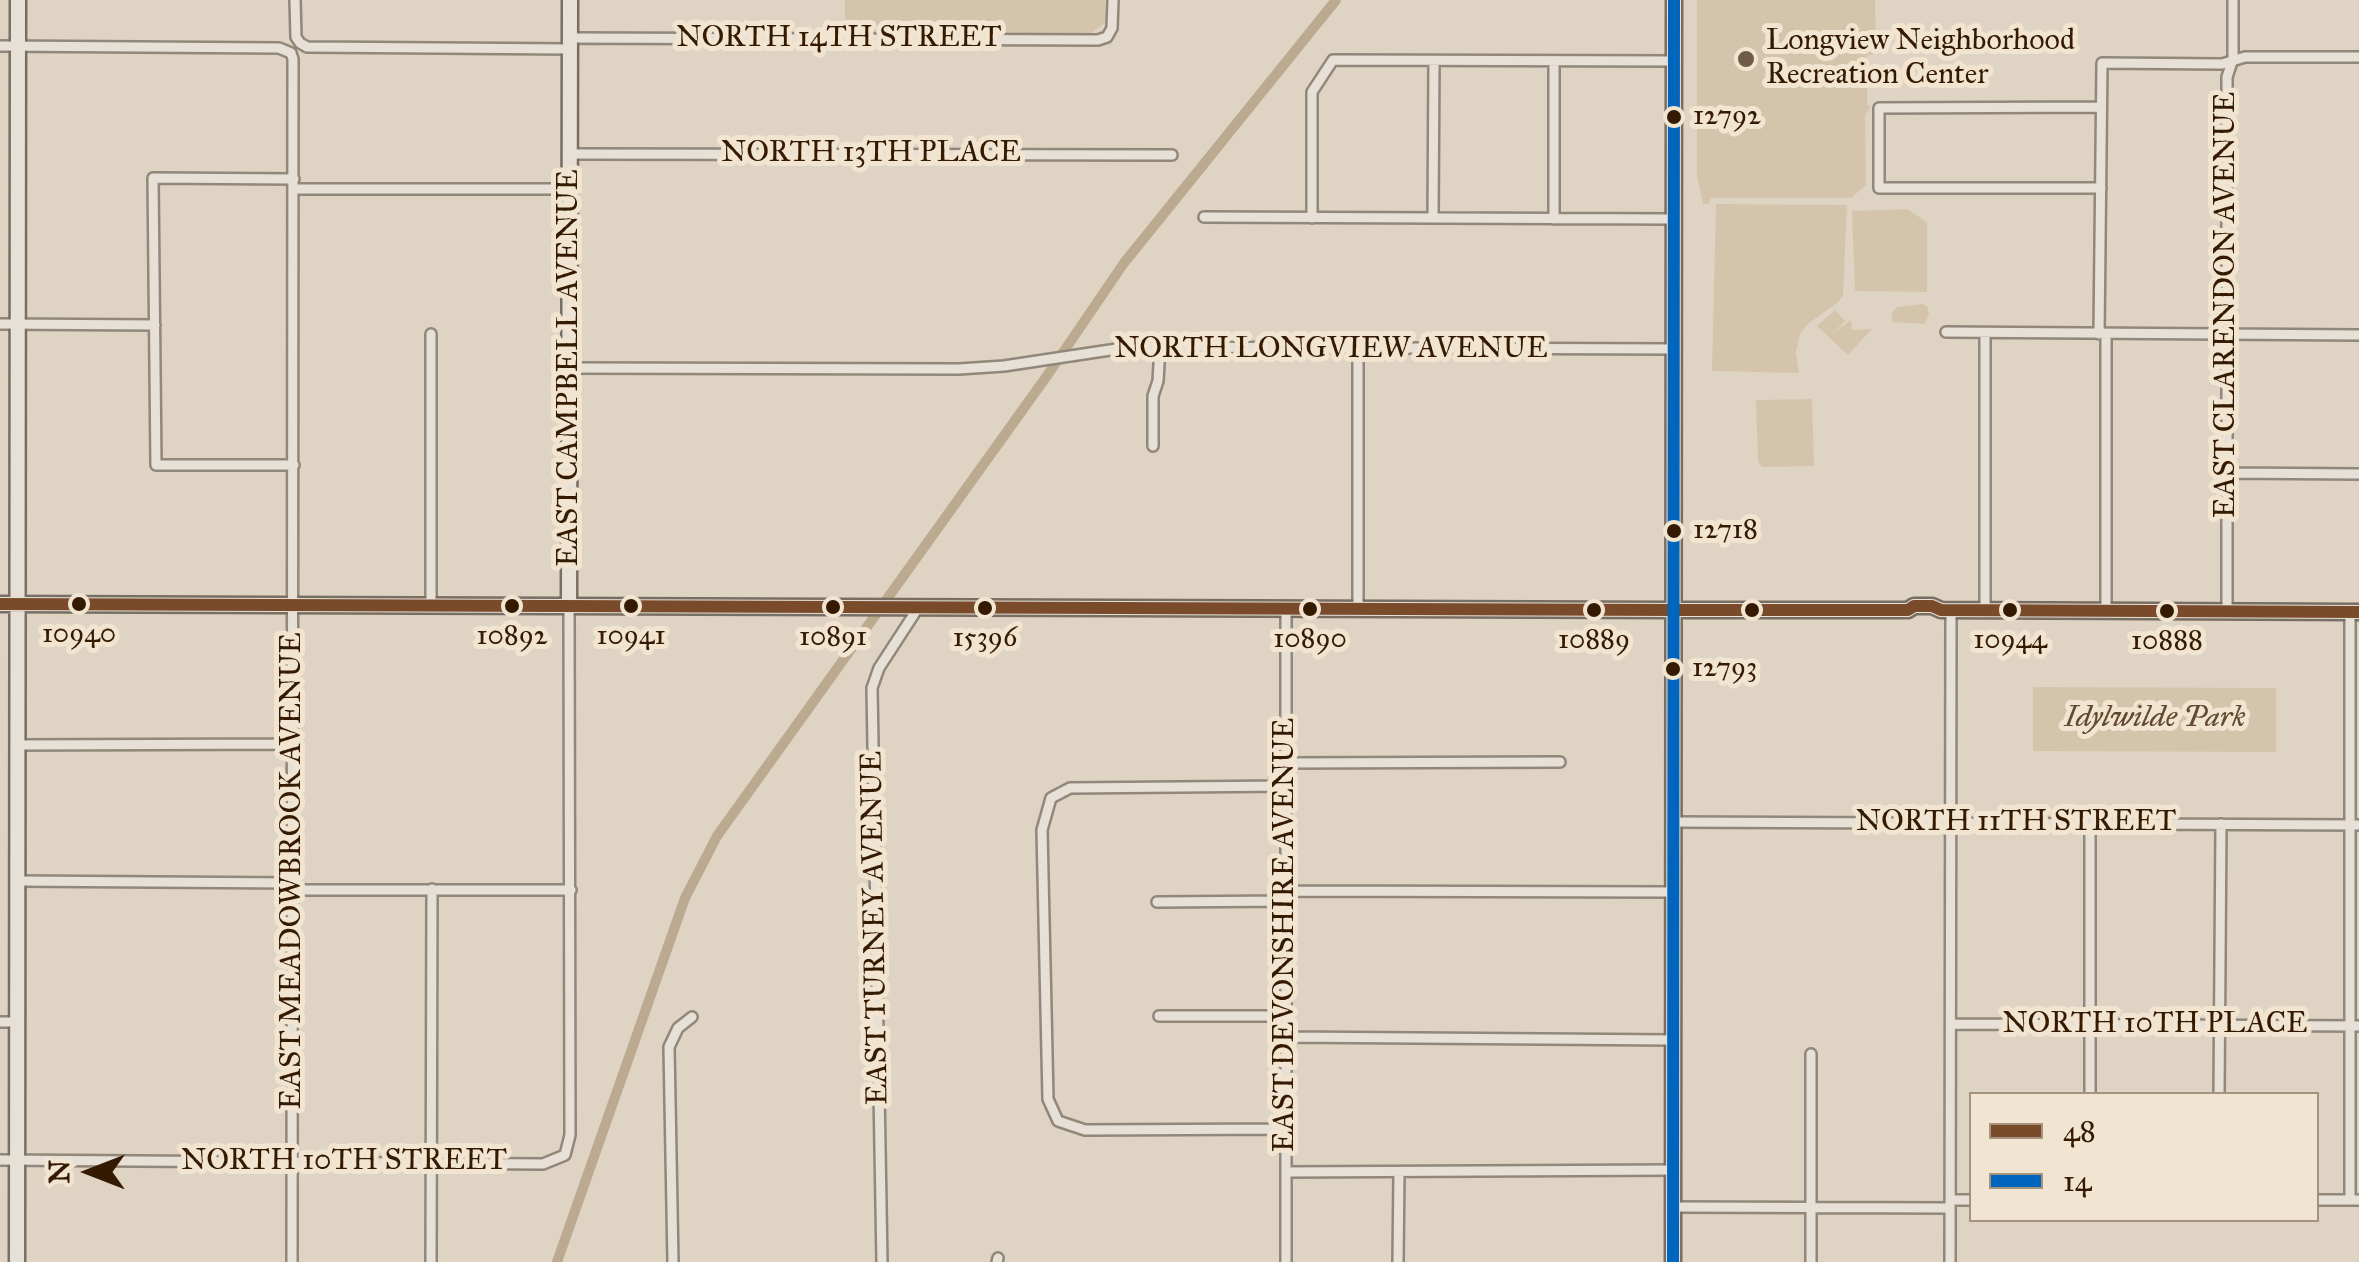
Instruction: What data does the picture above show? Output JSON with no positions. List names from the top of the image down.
{
  "streets": {
    "street": [
      "NORTH 14TH STREET",
      "NORTH 13TH PLACE",
      "EAST CLARENDON AVENUE",
      "NORTH LONGVIEW AVENUE",
      "EAST CAMPBELL AVENUE",
      "NORTH 11TH STREET",
      "EAST MEADOWBROOK AVENUE",
      "EAST TURNEY AVENUE",
      "EAST DEVONSHIRE AVENUE",
      "NORTH 10TH PLACE",
      "NORTH 10TH STREET"
    ]
  },
  "crossings": [
    ["NORTH 14TH STREET", "EAST CAMPBELL AVENUE"],
    ["NORTH 13TH PLACE", "EAST CAMPBELL AVENUE"],
    ["NORTH LONGVIEW AVENUE", "EAST CAMPBELL AVENUE"],
    ["EAST CAMPBELL AVENUE", "NORTH 10TH STREET"],
    ["EAST MEADOWBROOK AVENUE", "NORTH 10TH STREET"]
  ],
  "parks": ["Idylwilde Park"],
  "places": [
    "Longview Neighborhood Recreation Center",
    "12792",
    "12718",
    "10940",
    "10892",
    "10941",
    "10891",
    "15396",
    "10890",
    "10889",
    "10944",
    "10888",
    "12793"
  ],
  "lines": ["transit line 14", "transit line 48"],
  "legend": ["48", "14"],
  "north": "left"
}
